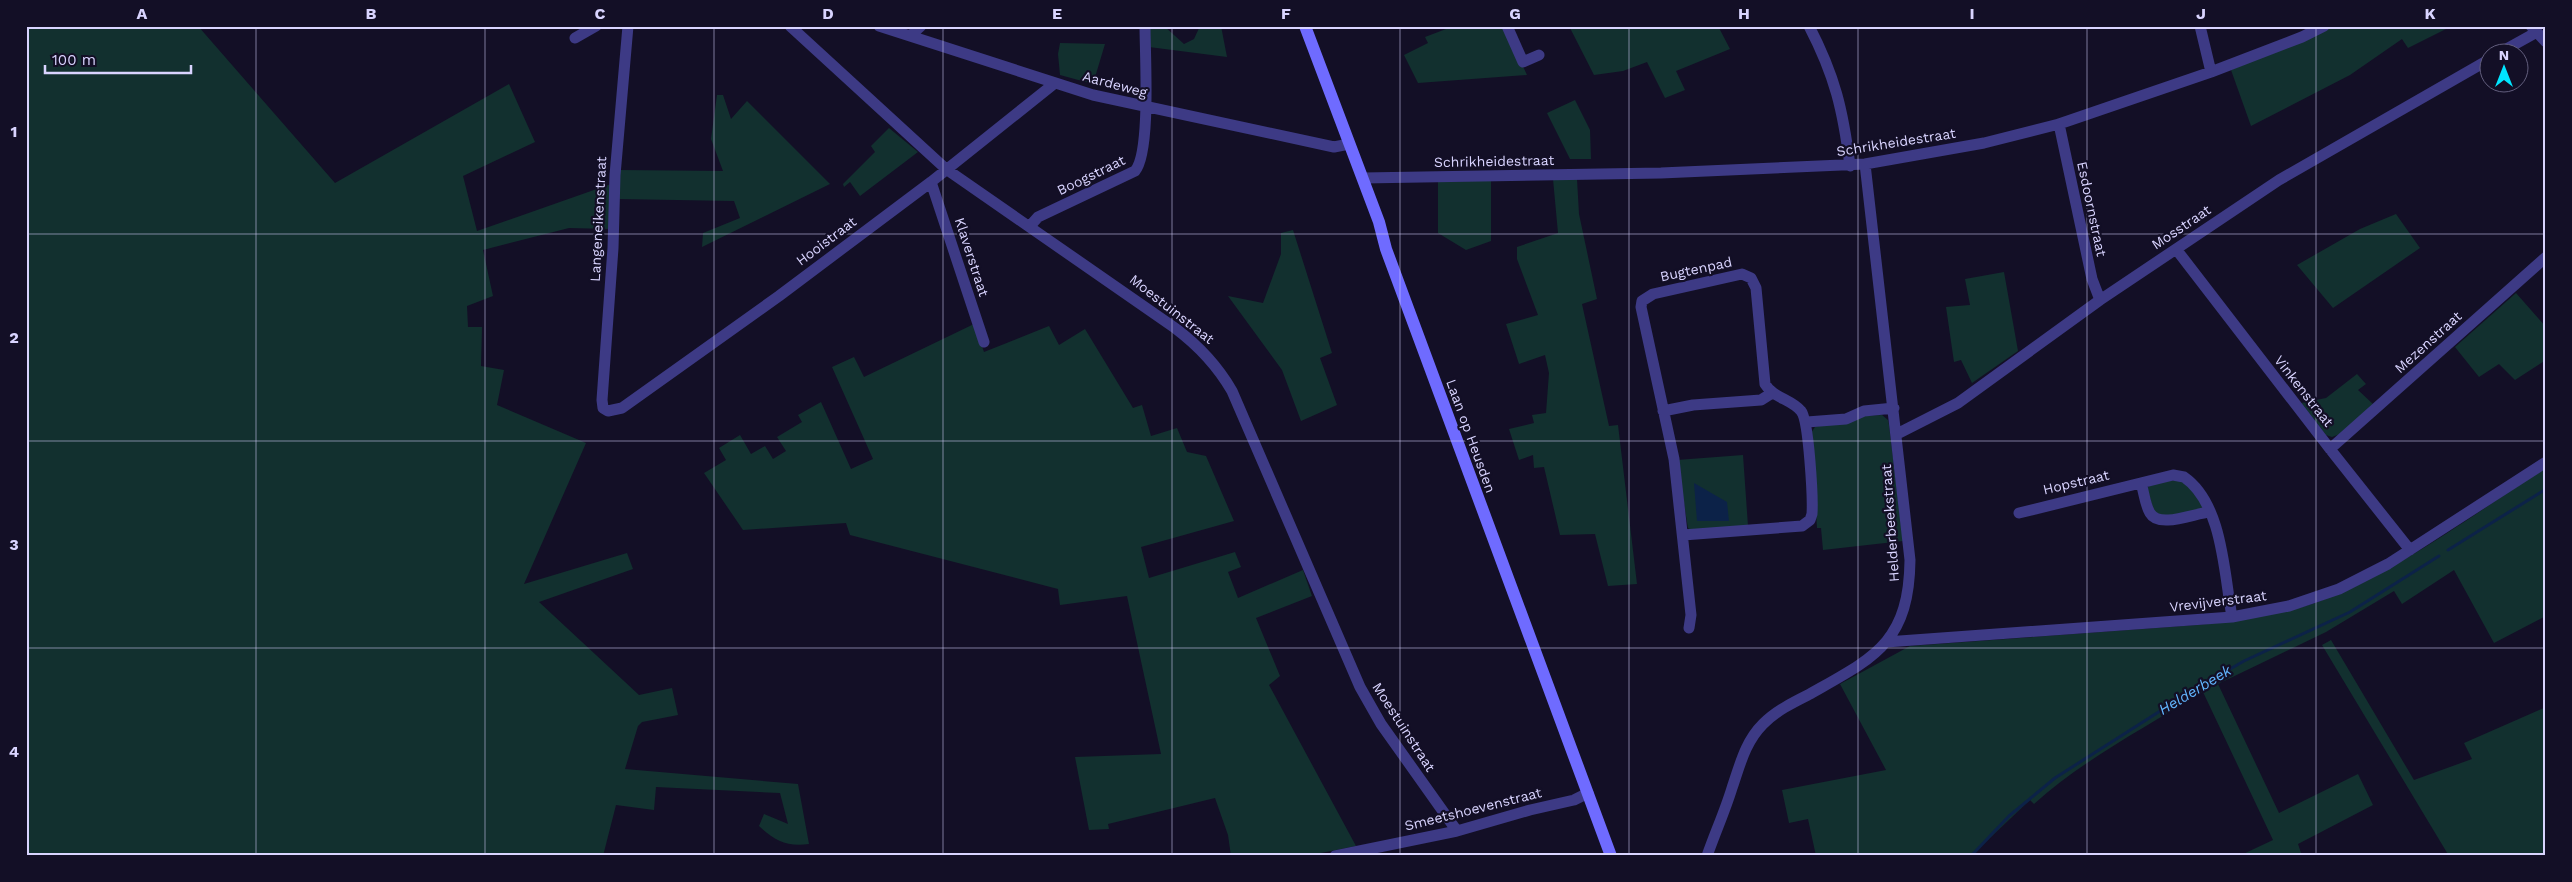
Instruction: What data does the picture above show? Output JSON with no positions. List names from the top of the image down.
{
  "streets": {
    "street": [
      "Aardeweg",
      "Schrikheidestraat",
      "Boogstraat",
      "Esdoornstraat",
      "Langeneikenstraat",
      "Mosstraat",
      "Hooistraat",
      "Klaverstraat",
      "Bugtenpad",
      "Moestuinstraat",
      "Mezenstraat",
      "Vinkenstraat",
      "Laan op Heusden",
      "Hopstraat",
      "Helderbeekstraat",
      "Vrevijverstraat",
      "Smeetshoevenstraat"
    ]
  },
  "crossings": [
    ["Aardeweg", "Boogstraat"],
    ["Aardeweg", "Hooistraat"],
    ["Aardeweg", "Laan op Heusden"],
    ["Schrikheidestraat", "Esdoornstraat"],
    ["Schrikheidestraat", "Laan op Heusden"],
    ["Schrikheidestraat", "Helderbeekstraat"],
    ["Boogstraat", "Moestuinstraat"],
    ["Esdoornstraat", "Mosstraat"],
    ["Langeneikenstraat", "Hooistraat"],
    ["Mosstraat", "Vinkenstraat"],
    ["Mosstraat", "Helderbeekstraat"],
    ["Hooistraat", "Klaverstraat"],
    ["Hooistraat", "Moestuinstraat"],
    ["Moestuinstraat", "Smeetshoevenstraat"],
    ["Mezenstraat", "Vinkenstraat"],
    ["Vinkenstraat", "Vrevijverstraat"],
    ["Laan op Heusden", "Smeetshoevenstraat"],
    ["Hopstraat", "Vrevijverstraat"],
    ["Helderbeekstraat", "Vrevijverstraat"]
  ],
  "water": ["Helderbeek"],
  "scale_bar": "100 m",
  "north": "top",
  "grid": {
    "columns": [
      "A",
      "B",
      "C",
      "D",
      "E",
      "F",
      "G",
      "H",
      "I",
      "J",
      "K"
    ],
    "rows": [
      "1",
      "2",
      "3",
      "4"
    ]
  }
}
